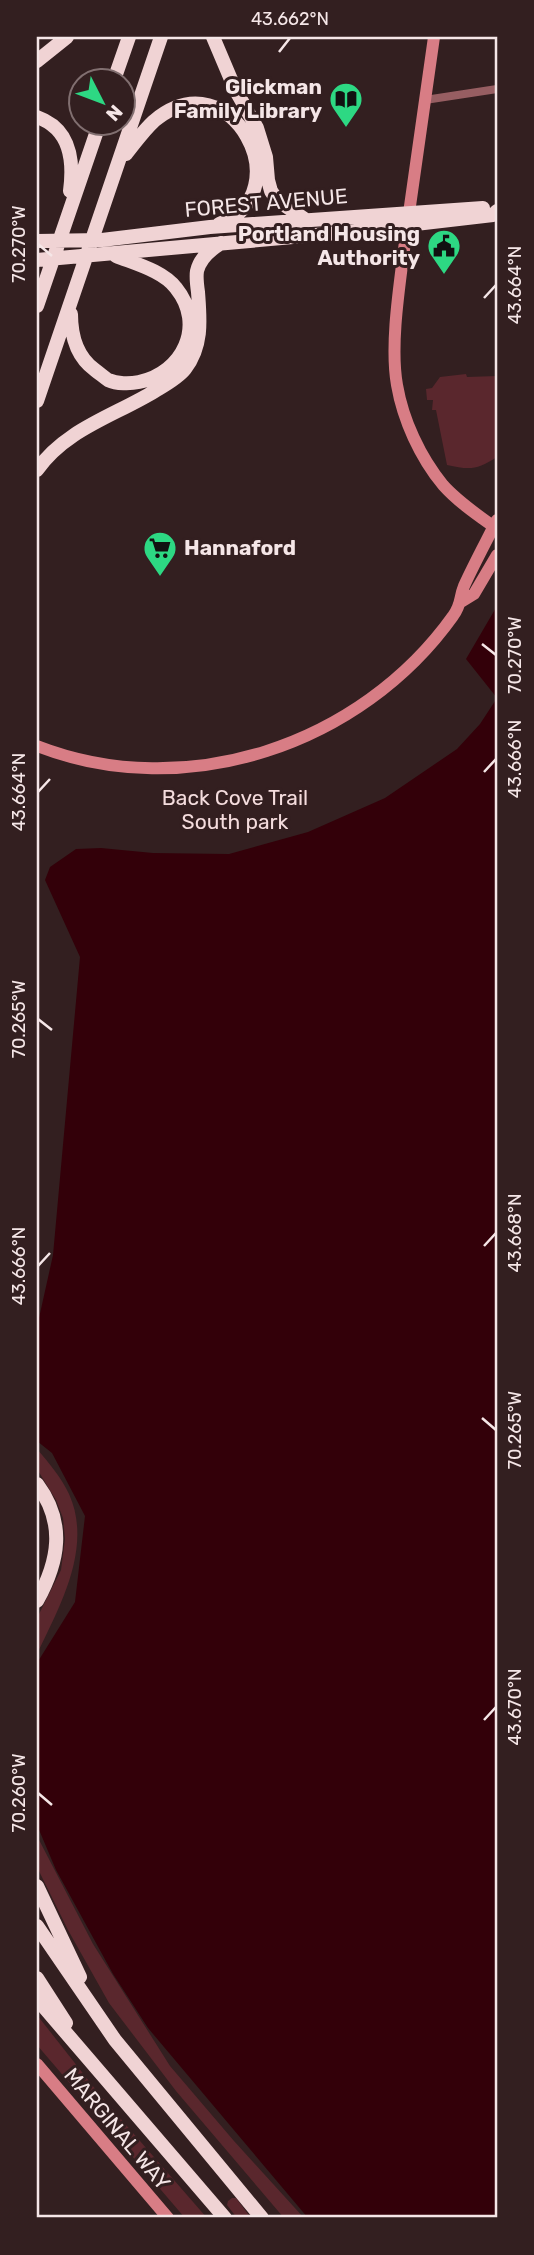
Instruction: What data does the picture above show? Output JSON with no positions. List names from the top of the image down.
{
  "streets": {
    "highway": ["FOREST AVENUE"],
    "street": ["MARGINAL WAY"]
  },
  "parks": ["Back Cove Trail South park"],
  "places": {
    "library": ["Glickman Family Library"],
    "public building": ["Portland Housing Authority"],
    "supermarket": ["Hannaford"]
  },
  "north": "bottom right",
  "coordinates": [
    "43.662°N",
    "70.270°W",
    "43.664°N",
    "43.666°N",
    "70.265°W",
    "43.668°N",
    "43.670°N",
    "70.260°W"
  ]
}
